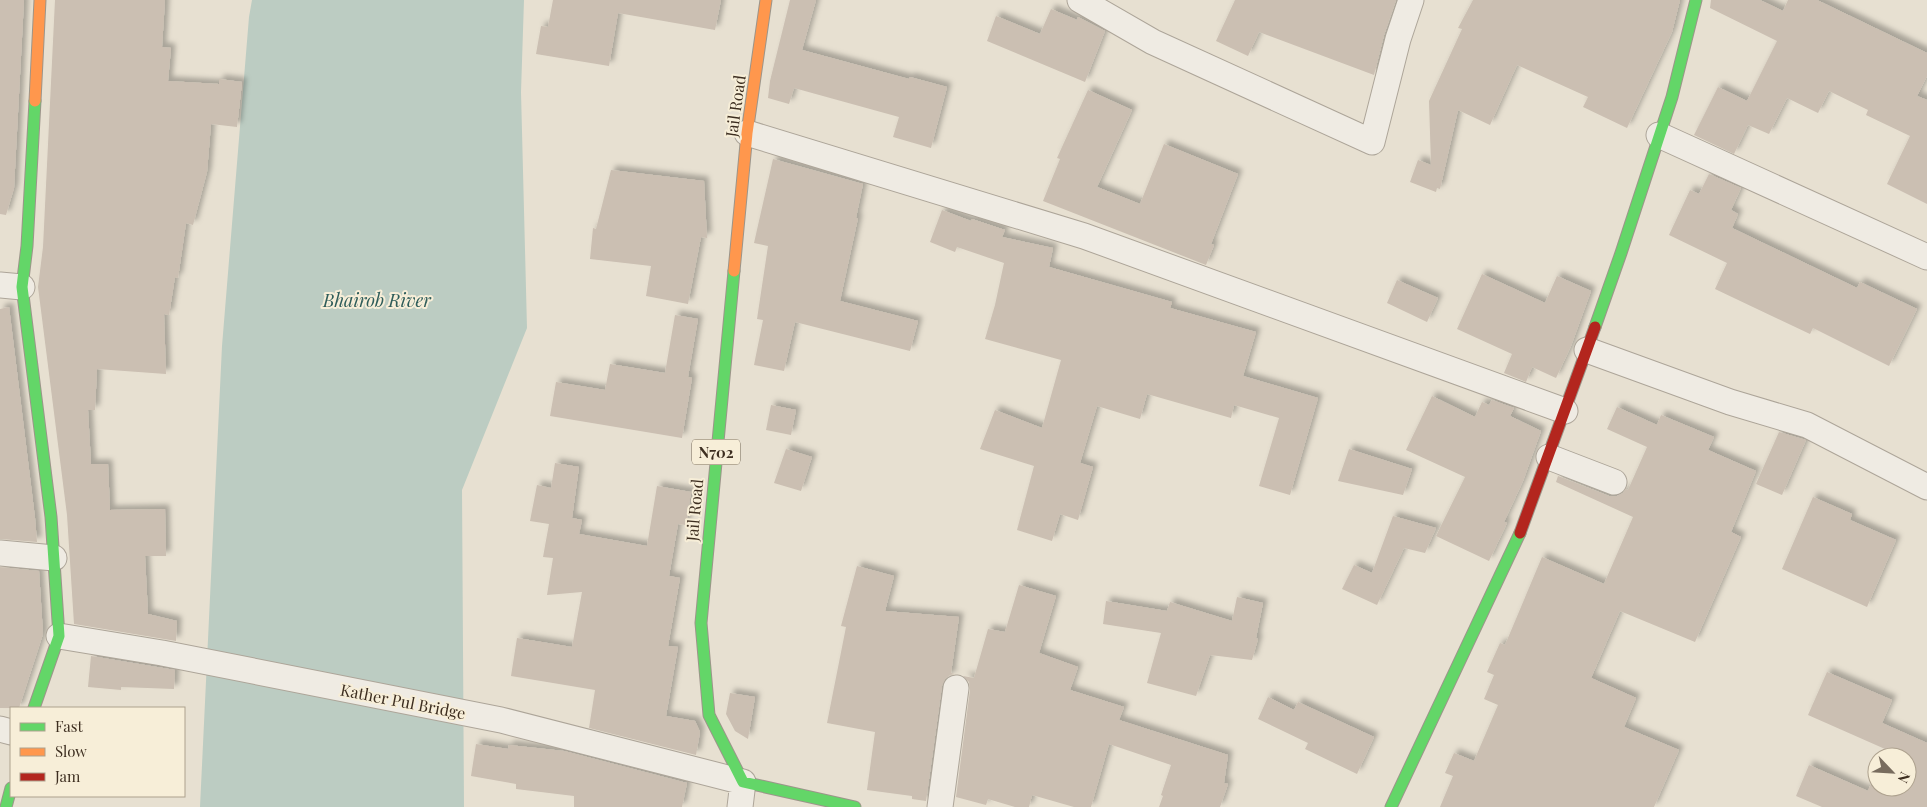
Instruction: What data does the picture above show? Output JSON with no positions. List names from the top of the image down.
{
  "streets": {
    "main road": ["Jail Road", "N702"],
    "street": ["Kather Pul Bridge"]
  },
  "crossings": [
    ["Jail Road", "Kather Pul Bridge"]
  ],
  "water": ["Bhairob River"],
  "legend": ["Fast", "Slow", "Jam"],
  "north": "bottom right"
}
